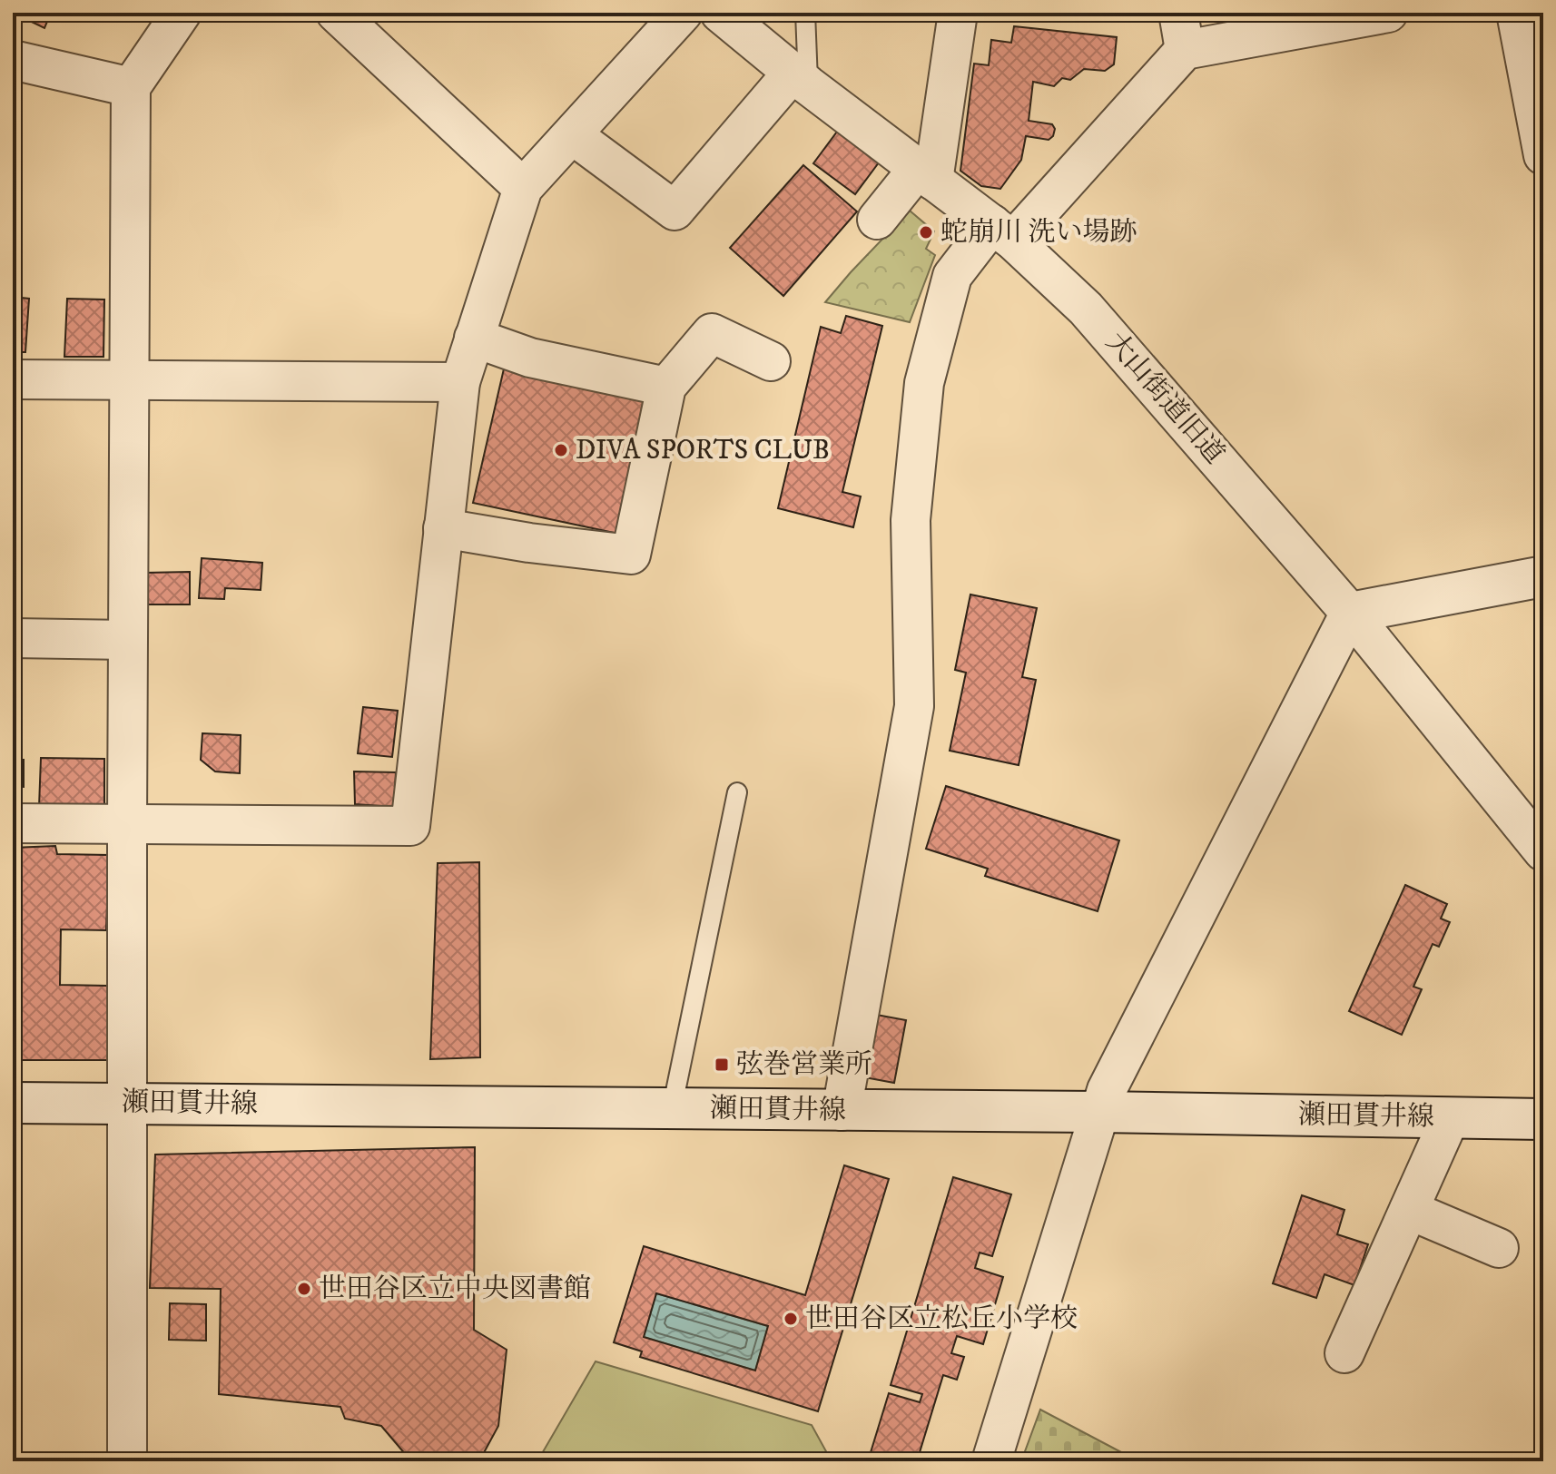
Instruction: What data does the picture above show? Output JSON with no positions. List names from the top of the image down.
{
  "streets": {
    "main road": ["瀬田貫井線"],
    "street": ["大山街道旧道"]
  },
  "places": {
    "other": [
      "蛇崩川 洗い場跡",
      "DIVA SPORTS CLUB",
      "世田谷区立中央図書館",
      "世田谷区立松丘小学校"
    ],
    "transit": ["弦巻営業所"]
  }
}
